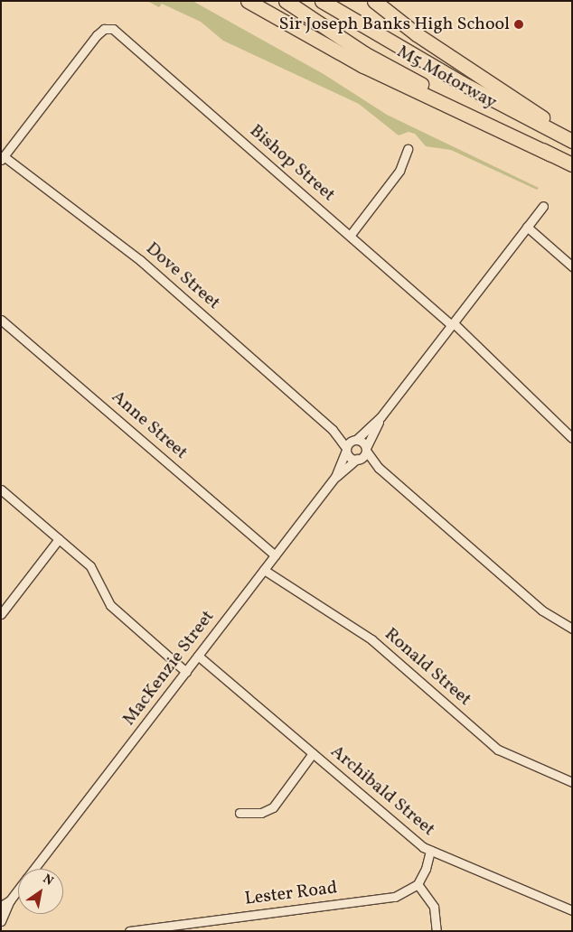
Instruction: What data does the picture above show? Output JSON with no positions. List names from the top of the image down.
{
  "streets": {
    "highway": ["M5 Motorway"],
    "street": [
      "Bishop Street",
      "Dove Street",
      "Anne Street",
      "Ronald Street",
      "MacKenzie Street",
      "Archibald Street",
      "Lester Road"
    ]
  },
  "crossings": [
    ["Bishop Street", "Dove Street"],
    ["Dove Street", "MacKenzie Street"],
    ["Anne Street", "MacKenzie Street"],
    ["Ronald Street", "MacKenzie Street"],
    ["MacKenzie Street", "Archibald Street"]
  ],
  "places": ["Sir Joseph Banks High School"],
  "north": "top right"
}
